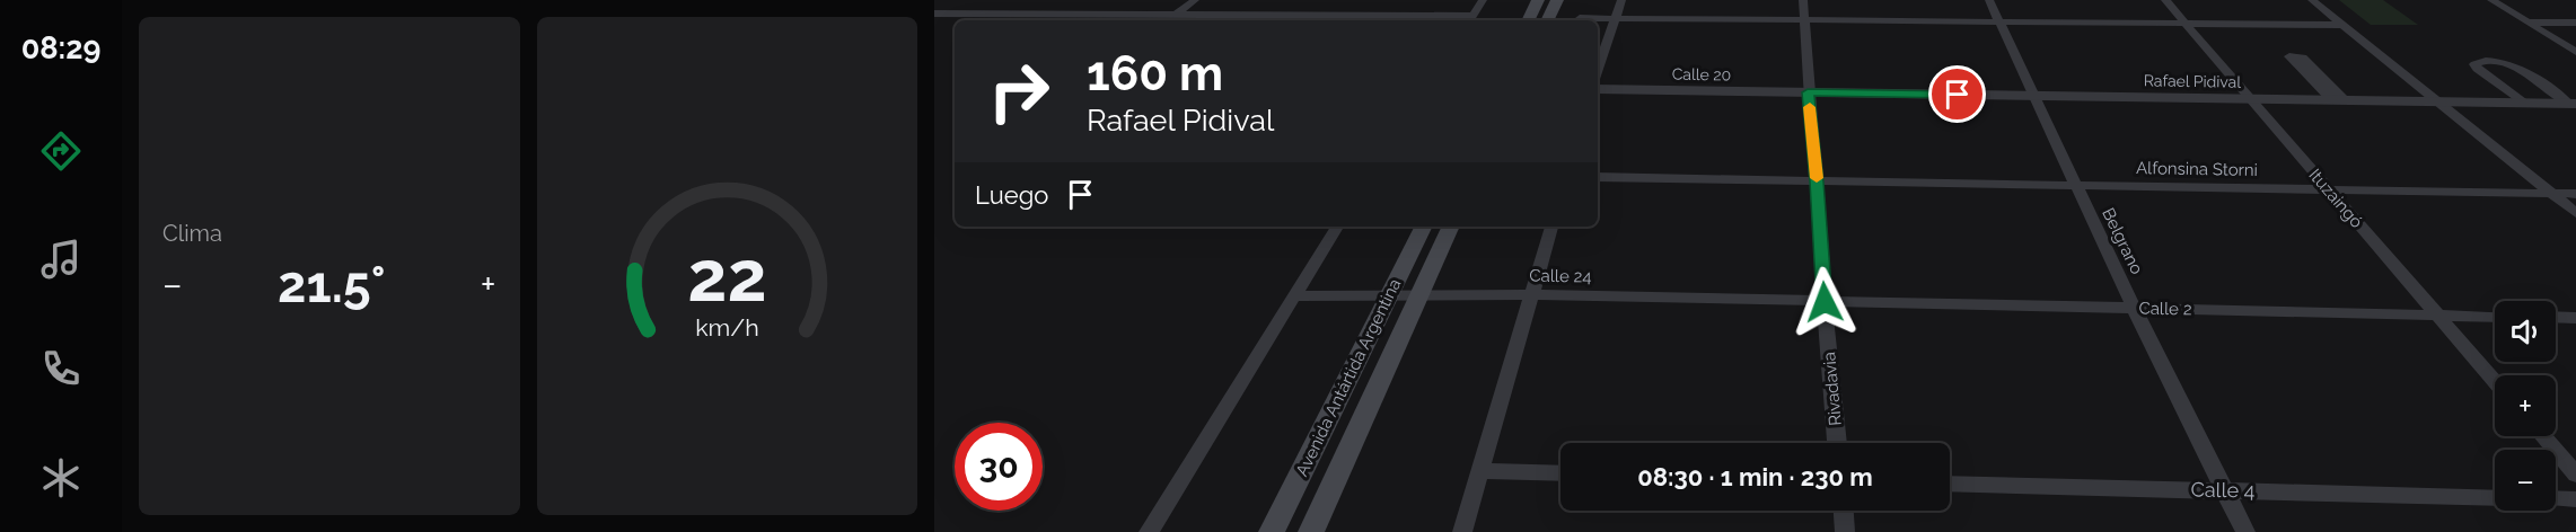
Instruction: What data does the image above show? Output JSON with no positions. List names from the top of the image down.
{
  "streets": {
    "main road": ["Avenida Antártida Argentina"],
    "street": [
      "Calle 20",
      "Rafael Pidival",
      "Alfonsina Storni",
      "Ituzaingó",
      "Belgrano",
      "Calle 24",
      "Calle 2",
      "Rivadavia",
      "Calle 4"
    ]
  },
  "crossings": [
    ["Calle 20", "Rafael Pidival"],
    ["Calle 20", "Rivadavia"],
    ["Rafael Pidival", "Ituzaingó"],
    ["Rafael Pidival", "Belgrano"],
    ["Rafael Pidival", "Rivadavia"],
    ["Alfonsina Storni", "Ituzaingó"],
    ["Alfonsina Storni", "Belgrano"],
    ["Alfonsina Storni", "Rivadavia"],
    ["Ituzaingó", "Calle 2"],
    ["Belgrano", "Calle 2"],
    ["Belgrano", "Calle 4"],
    ["Calle 24", "Calle 2"],
    ["Calle 24", "Avenida Antártida Argentina"],
    ["Calle 24", "Rivadavia"],
    ["Calle 2", "Rivadavia"]
  ],
  "page": {
    "tabs": "08:29",
    "tile": "Clima",
    "turn": ["160 m", "Rafael Pidival"],
    "then": "Luego",
    "heat": ["−", "21.5°", "+"],
    "map_buttons": ["+", "−"],
    "limit": "30",
    "trip": "08:30 · 1 min · 230 m",
    "gauge": ["22", "km/h"]
  }
}
